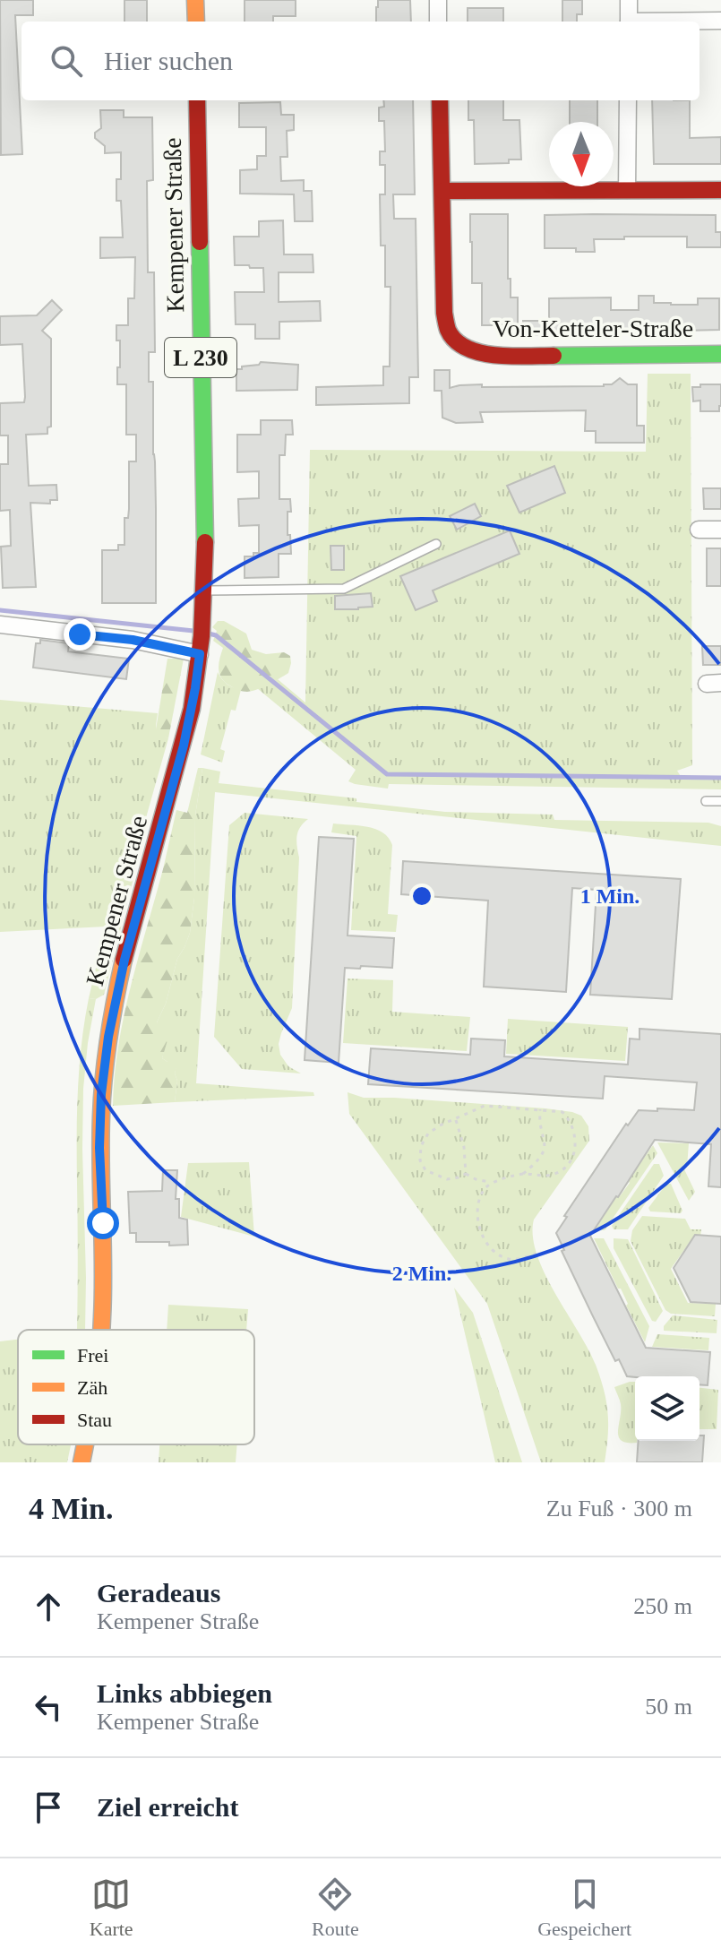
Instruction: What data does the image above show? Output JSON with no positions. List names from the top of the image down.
{
  "streets": {
    "main road": ["Kempener Straße", "Von-Ketteler-Straße", "L 230"]
  },
  "legend": ["Frei", "Zäh", "Stau"],
  "north": "bottom",
  "page": {
    "search": "Hier suchen",
    "heading": ["4 Min.", "Zu Fuß · 300 m"],
    "list": [
      ["Geradeaus", "Kempener Straße", "250 m"],
      ["Links abbiegen", "Kempener Straße", "50 m"],
      "Ziel erreicht"
    ],
    "nav": ["Karte", "Route", "Gespeichert"]
  },
  "rings": ["1 Min.", "2 Min."]
}
